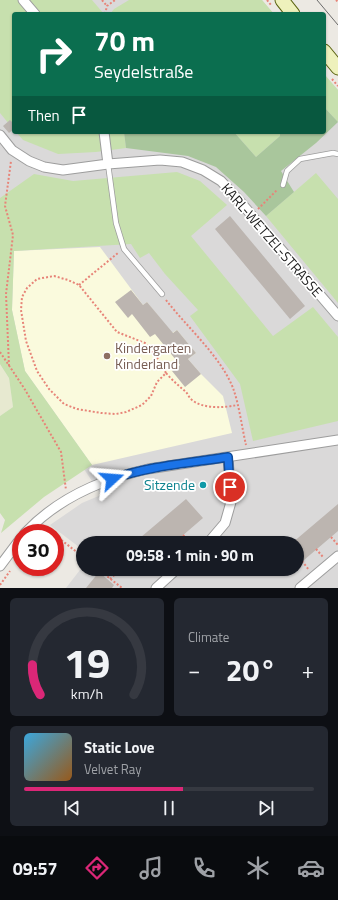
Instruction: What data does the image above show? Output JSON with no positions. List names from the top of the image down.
{
  "streets": {
    "street": ["KARL-WETZEL-STRASSE"]
  },
  "places": ["Kindergarten Kinderland", "Sitzende"],
  "page": {
    "turn": ["70 m", "Seydelstraße"],
    "then": "Then",
    "limit": "30",
    "trip": "09:58 · 1 min · 90 m",
    "tile": "Climate",
    "heat": ["−", "20°", "+"],
    "song": ["Static Love", "Velvet Ray"],
    "tabs": "09:57",
    "gauge": ["19", "km/h"]
  }
}
